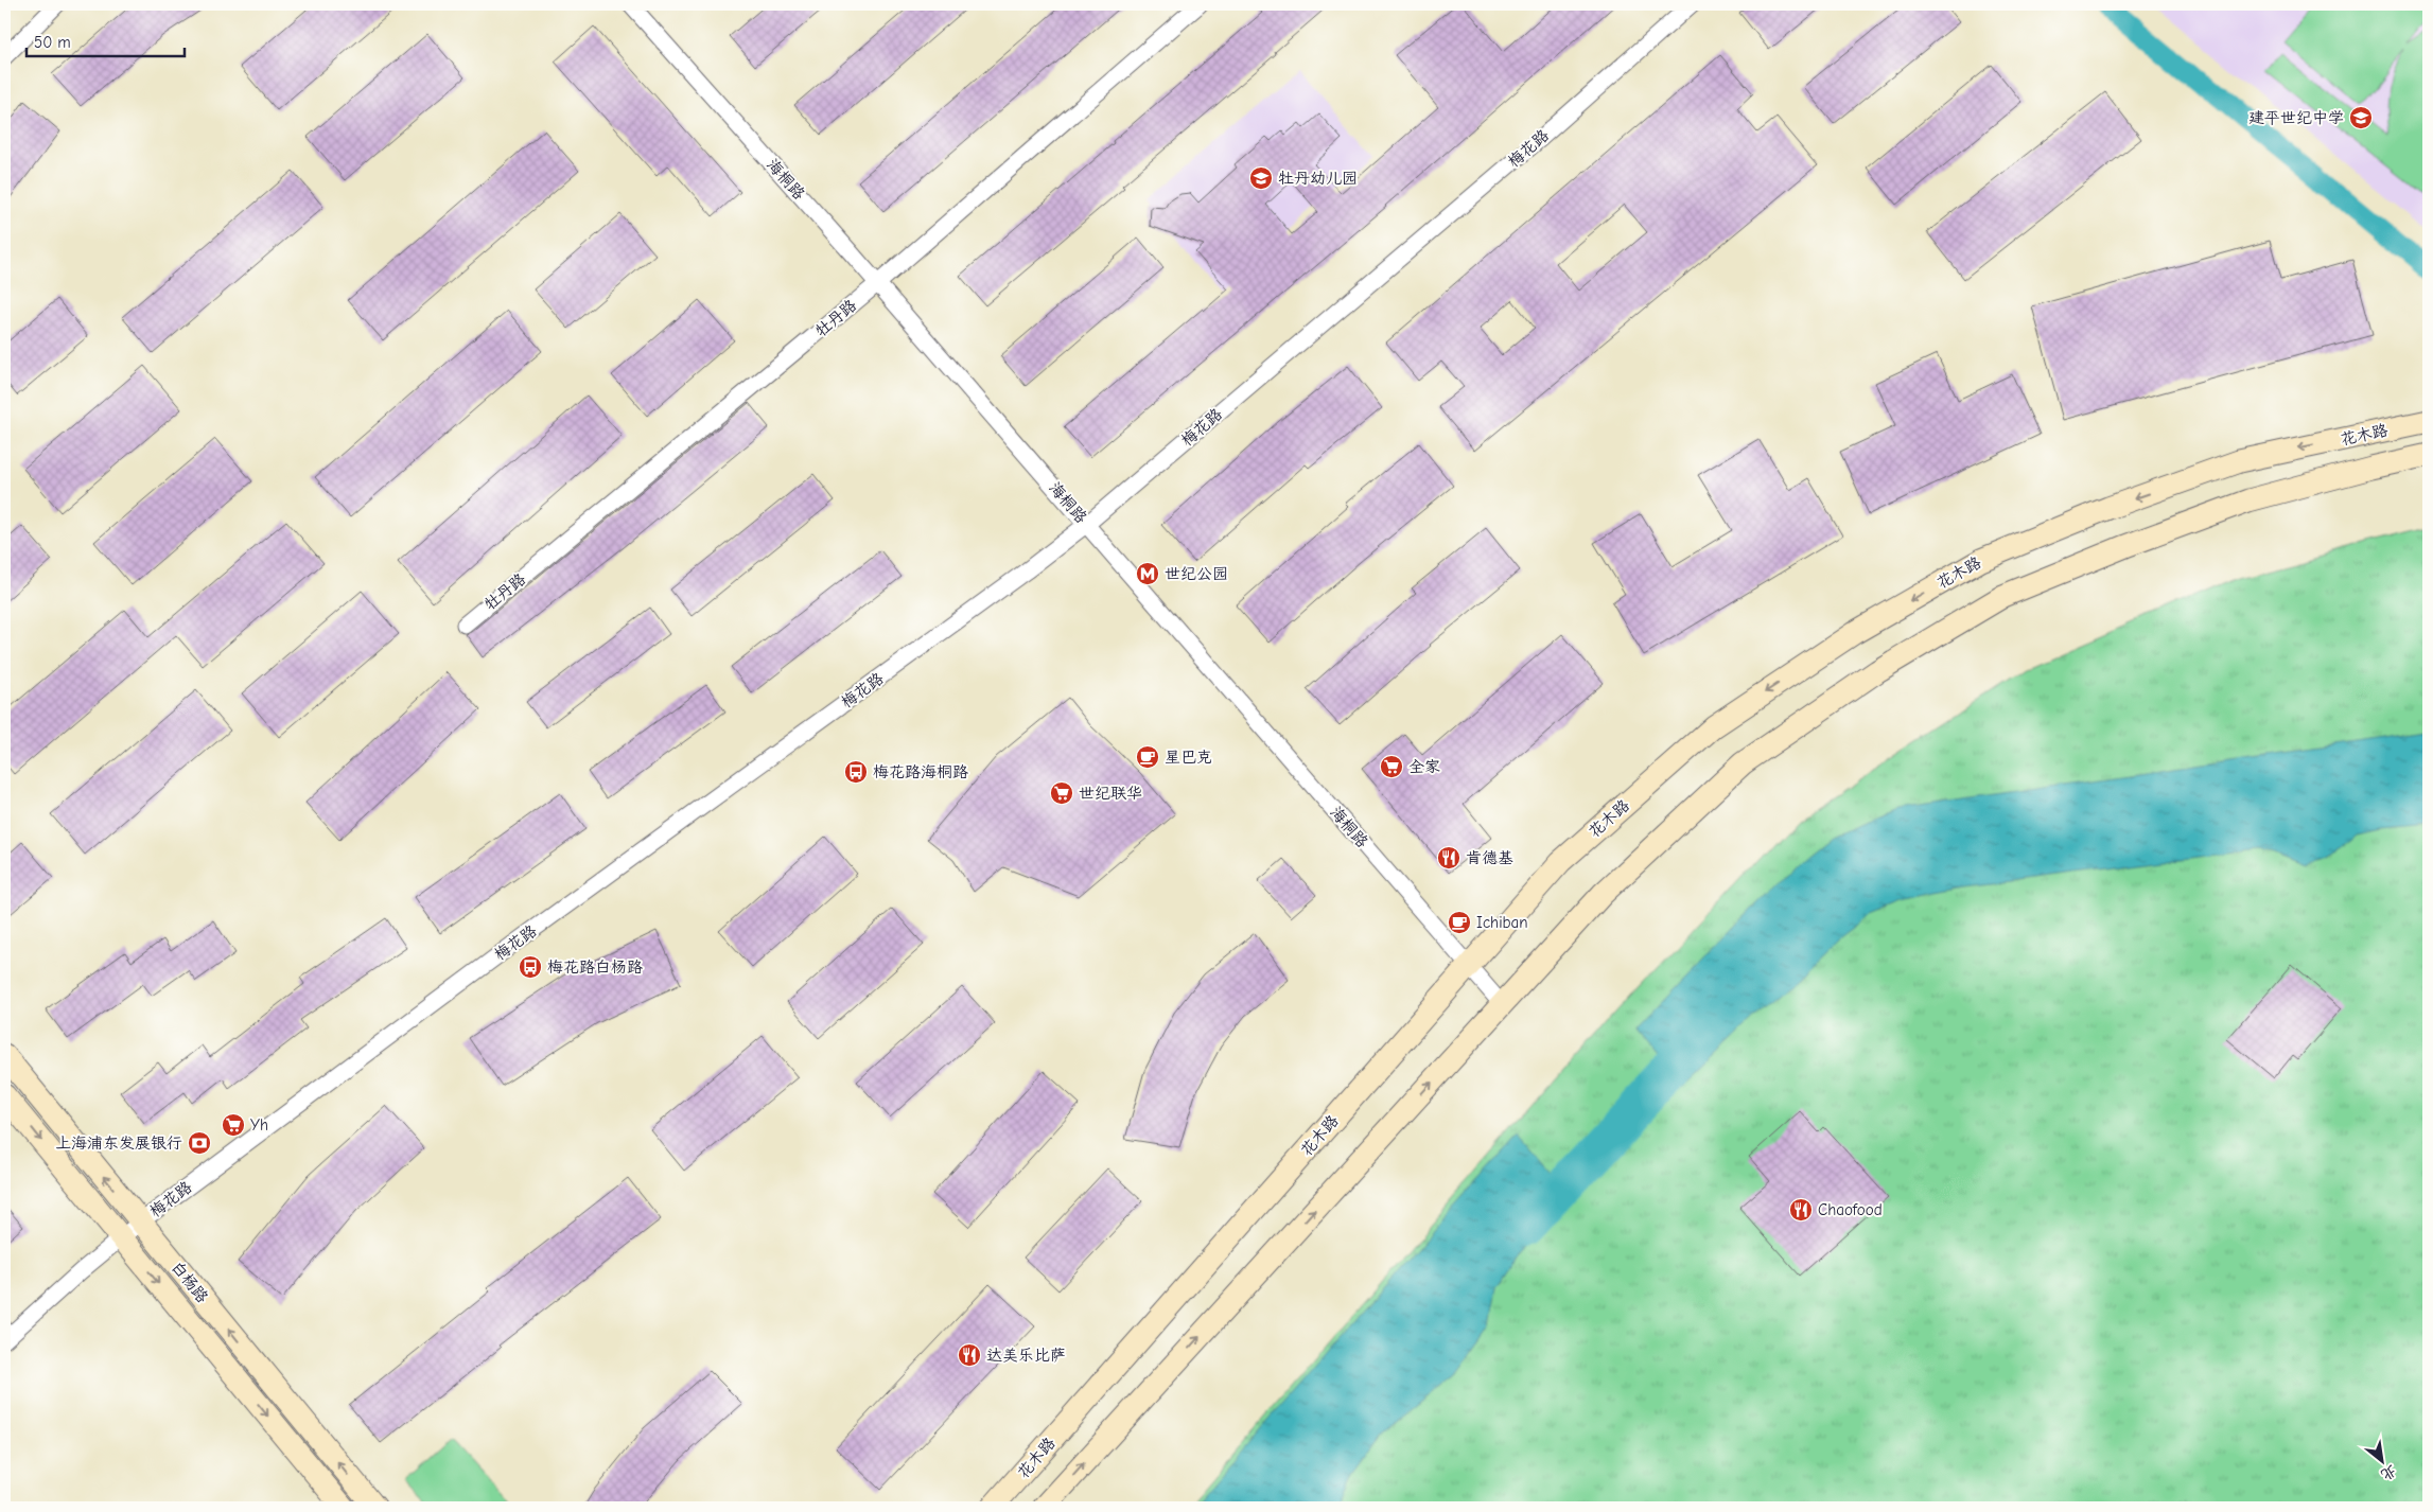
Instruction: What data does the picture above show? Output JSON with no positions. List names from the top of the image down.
{
  "streets": {
    "main road": ["花木路", "白杨路"],
    "street": ["梅花路", "海桐路", "牡丹路"]
  },
  "crossings": [
    ["梅花路", "海桐路"],
    ["梅花路", "白杨路"],
    ["海桐路", "牡丹路"],
    ["海桐路", "花木路"]
  ],
  "places": {
    "school or university": ["建平世纪中学", "牡丹幼儿园"],
    "metro station": ["世纪公园"],
    "cafe": ["星巴克", "Ichiban"],
    "supermarket": ["全家", "世纪联华", "Yh"],
    "bus stop": ["梅花路海桐路", "梅花路白杨路"],
    "restaurant": ["肯德基", "Chaofood", "达美乐比萨"],
    "bank": ["上海浦东发展银行"]
  },
  "scale_bar": "50 m",
  "north": "bottom right"
}
